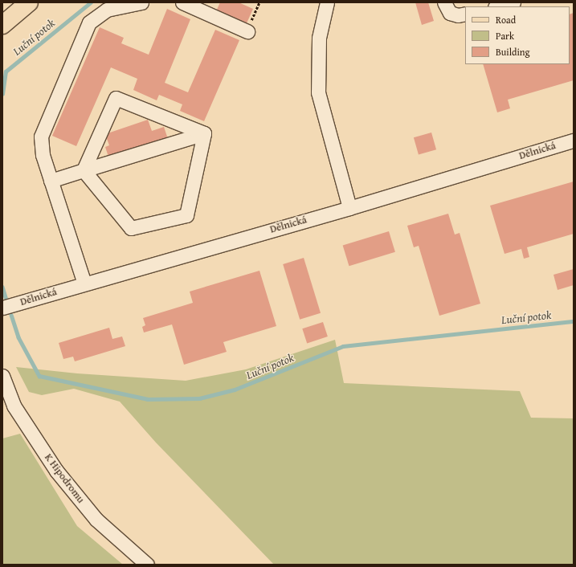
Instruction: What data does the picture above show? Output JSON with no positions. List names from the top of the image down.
{
  "streets": {
    "street": ["Dělnická", "K Hipodromu"]
  },
  "water": ["Luční potok"],
  "legend": ["Road", "Park", "Building"]
}
